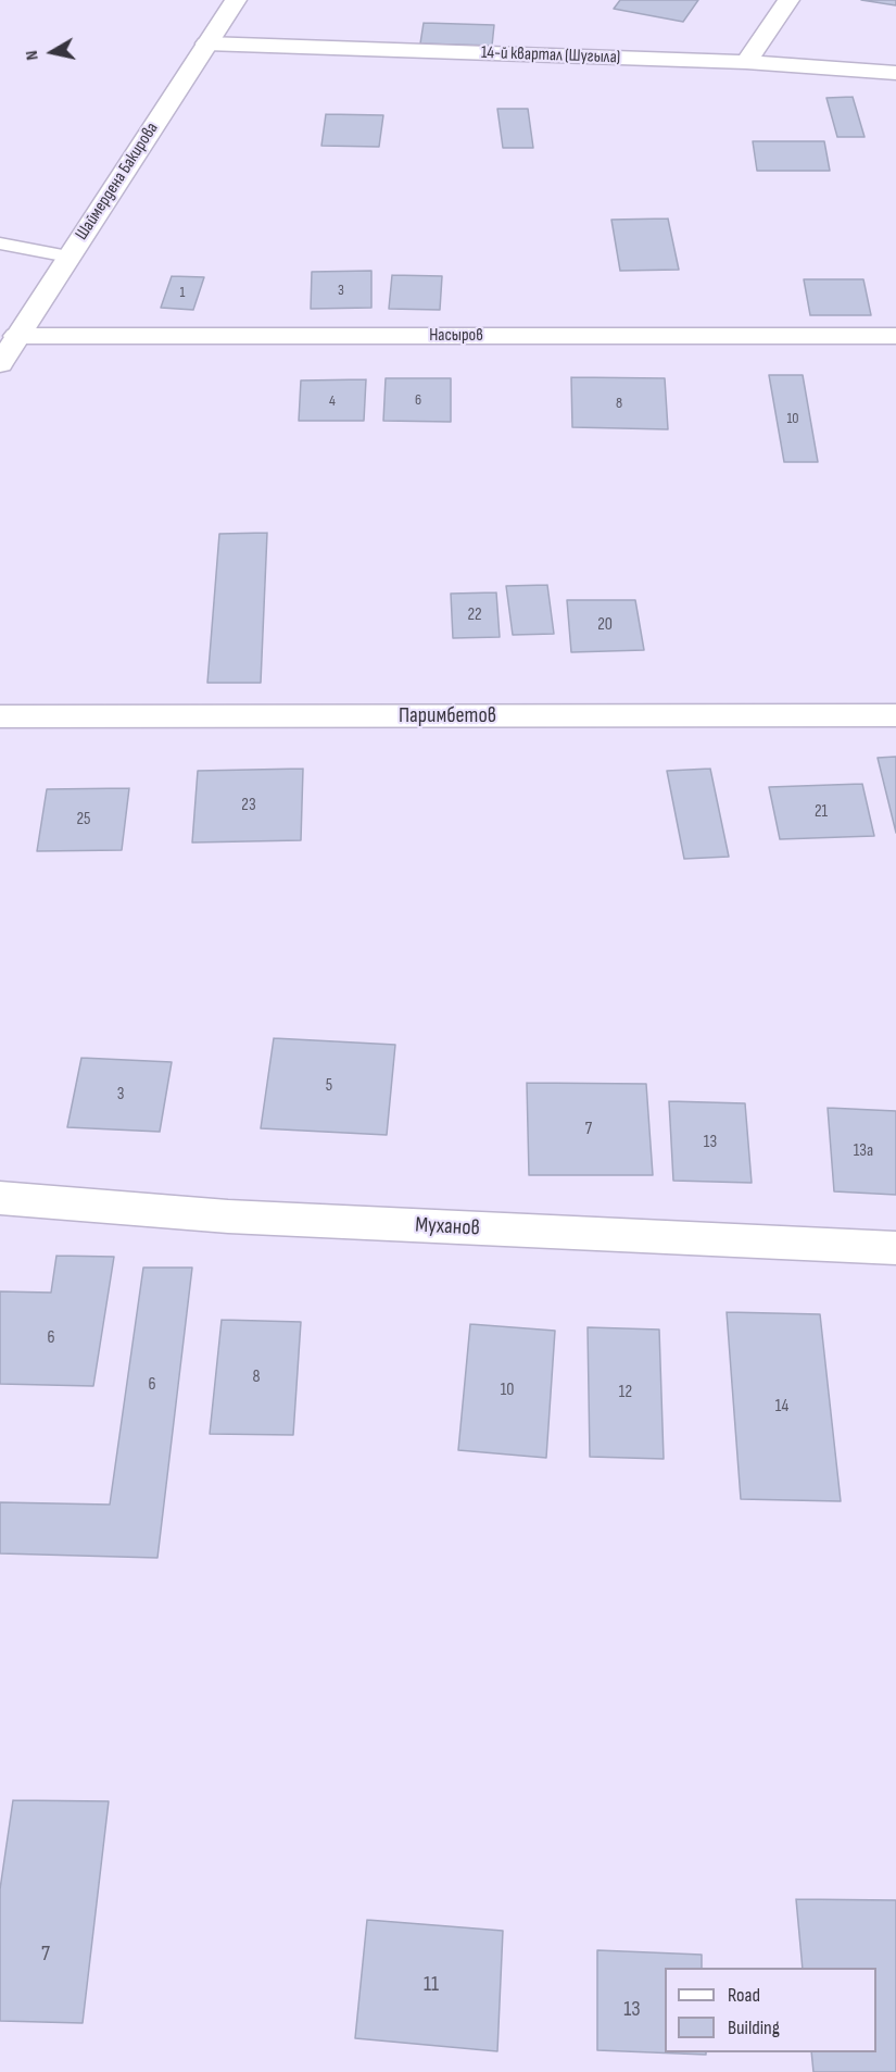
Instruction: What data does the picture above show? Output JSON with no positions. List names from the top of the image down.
{
  "streets": {
    "street": [
      "14-й квартал (Шугыла)",
      "Шаймердена Бакирова",
      "Насыров",
      "Паримбетов",
      "Муханов"
    ]
  },
  "crossings": [
    ["14-й квартал (Шугыла)", "Шаймердена Бакирова"],
    ["Шаймердена Бакирова", "Насыров"]
  ],
  "house_numbers": [
    "3",
    "1",
    "6",
    "4",
    "8",
    "10",
    "22",
    "20",
    "23",
    "21",
    "25",
    "5",
    "3",
    "7",
    "13",
    "13а",
    "6",
    "8",
    "6",
    "10",
    "12",
    "14",
    "7",
    "11",
    "13"
  ],
  "legend": ["Road", "Building"],
  "north": "left"
}
